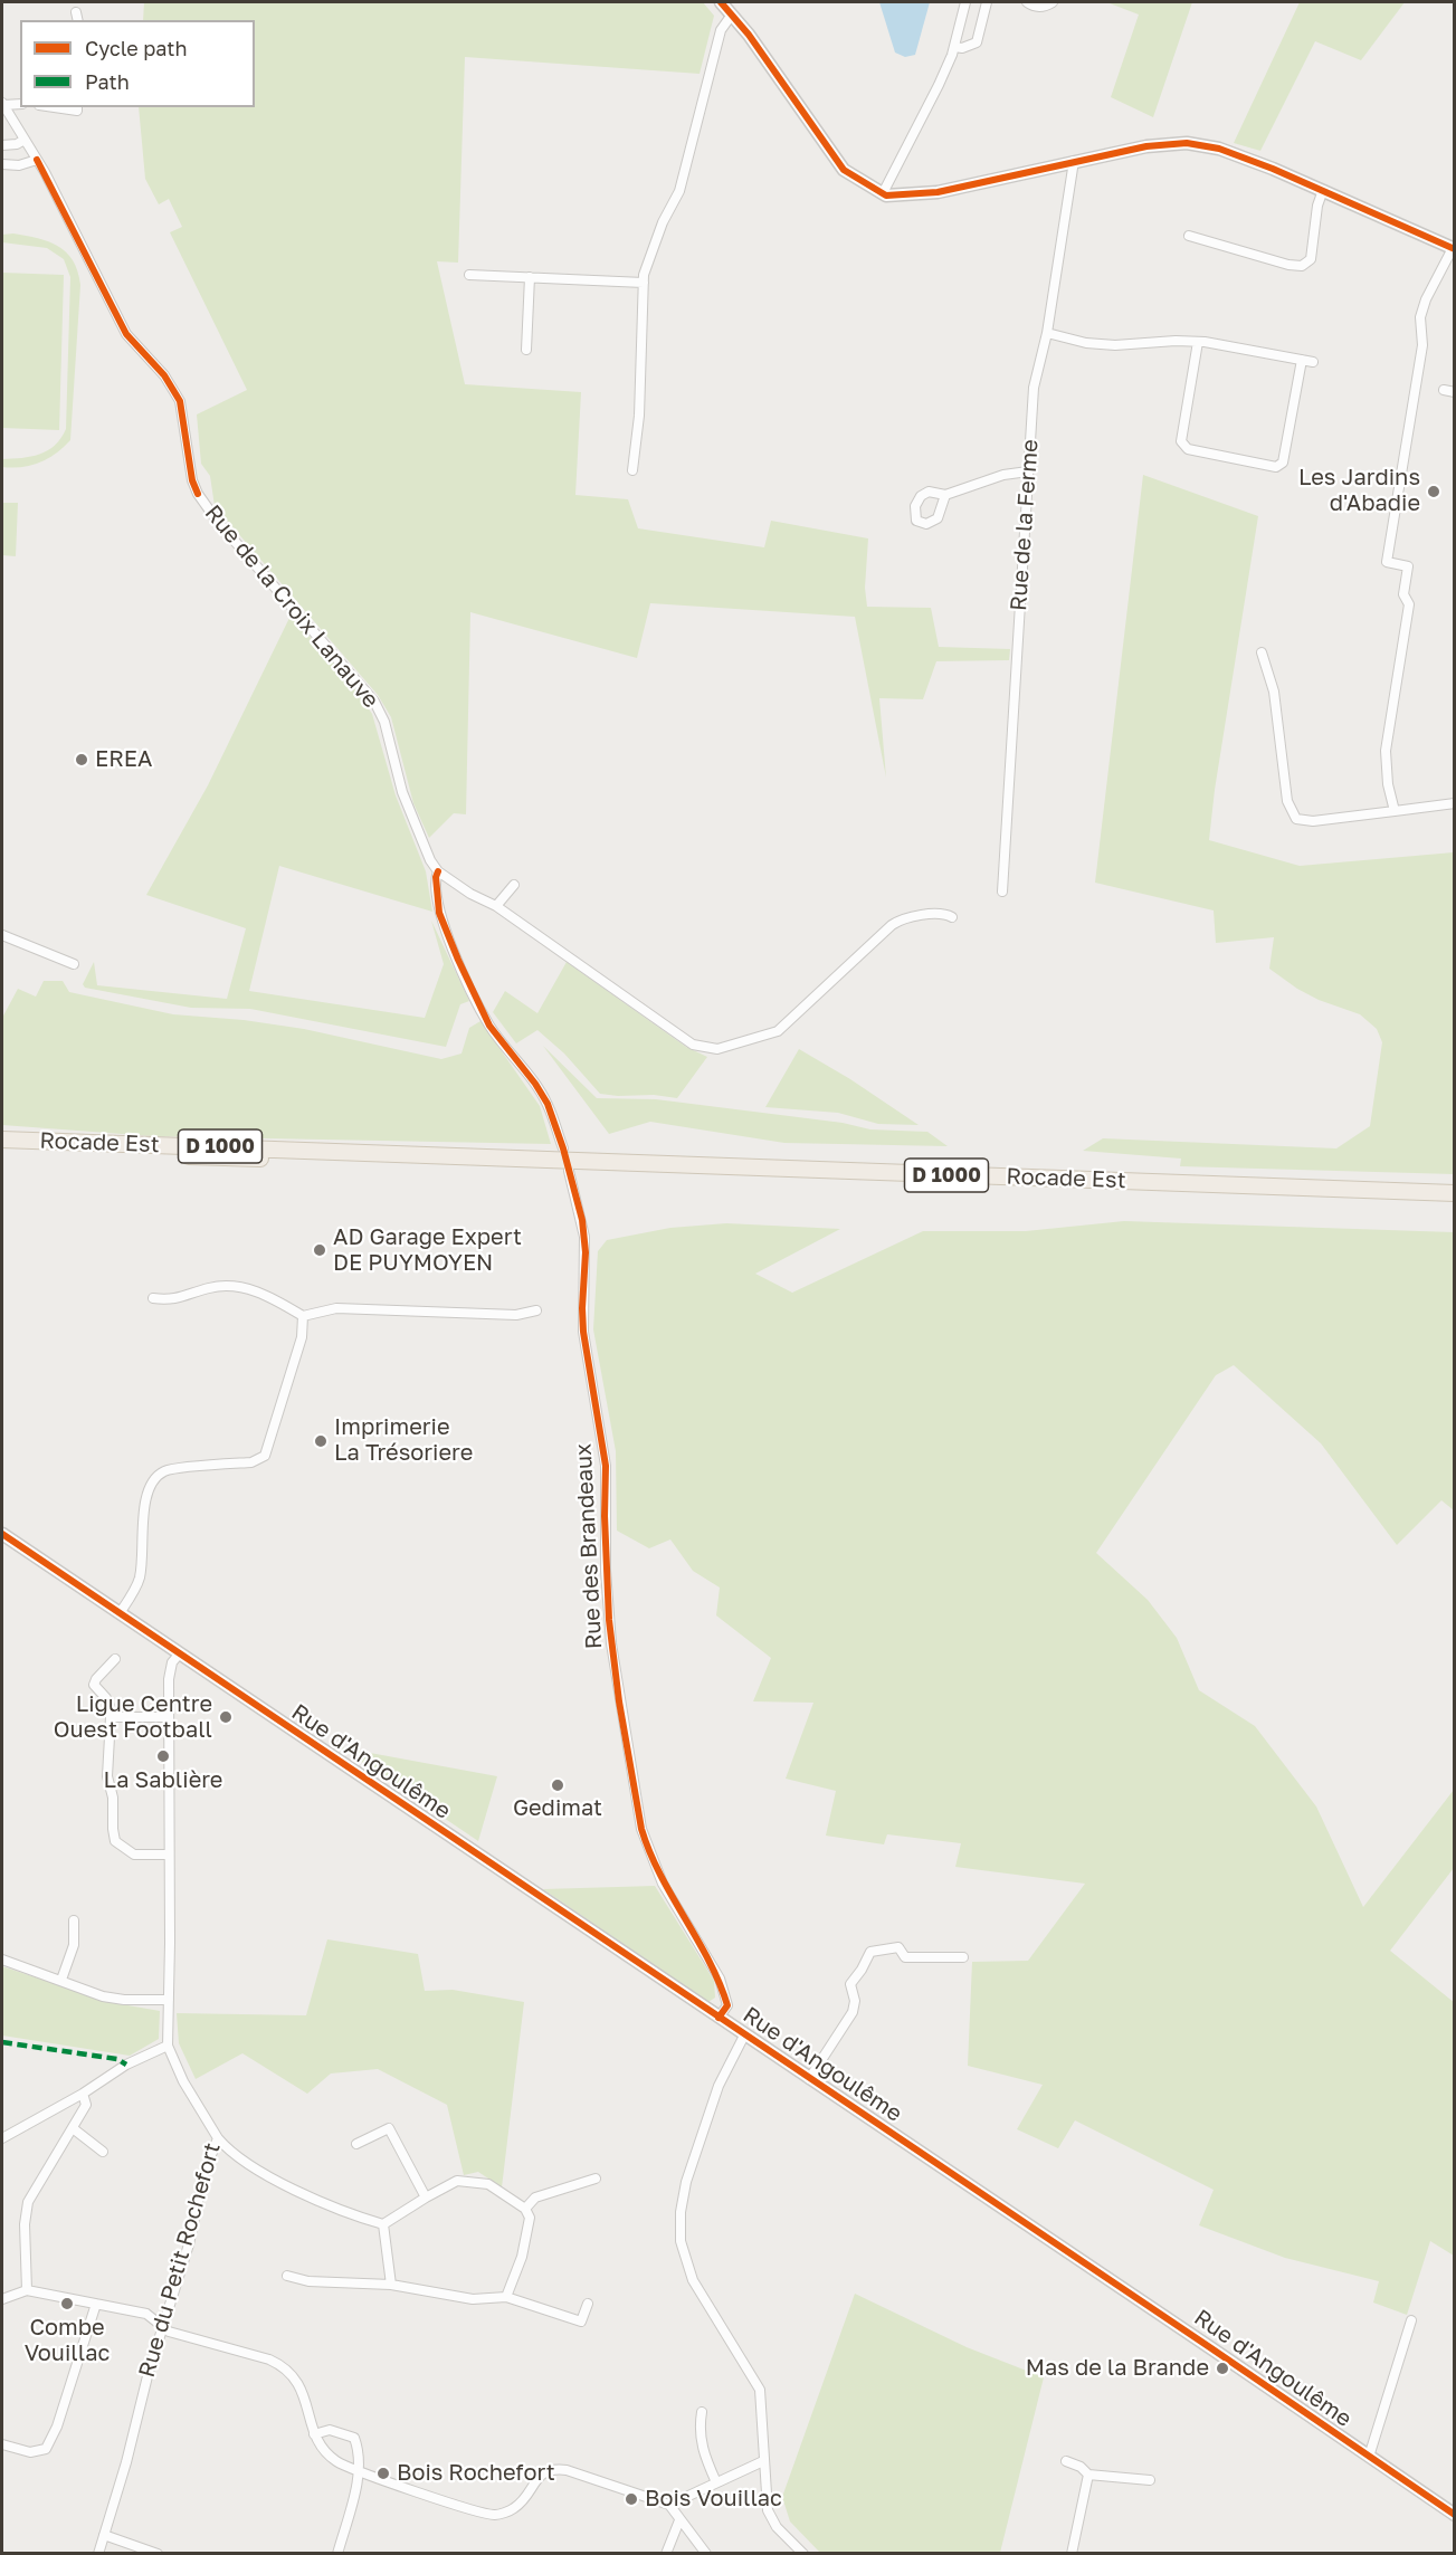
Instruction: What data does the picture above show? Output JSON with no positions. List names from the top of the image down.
{
  "streets": {
    "main road": ["Rocade Est", "D 1000"],
    "street": [
      "Rue de la Ferme",
      "Rue de la Croix Lanauve",
      "Rue des Brandeaux",
      "Rue d'Angoulême",
      "Rue du Petit Rochefort"
    ]
  },
  "crossings": [
    ["Rue des Brandeaux", "Rue d'Angoulême"],
    ["Rue d'Angoulême", "Rue du Petit Rochefort"]
  ],
  "places": [
    "Les Jardins d'Abadie",
    "EREA",
    "AD Garage Expert DE PUYMOYEN",
    "Imprimerie La Trésoriere",
    "Ligue Centre Ouest Football",
    "La Sablière",
    "Gedimat",
    "Combe Vouillac",
    "Mas de la Brande",
    "Bois Rochefort",
    "Bois Vouillac"
  ],
  "legend": ["Cycle path", "Path"]
}
